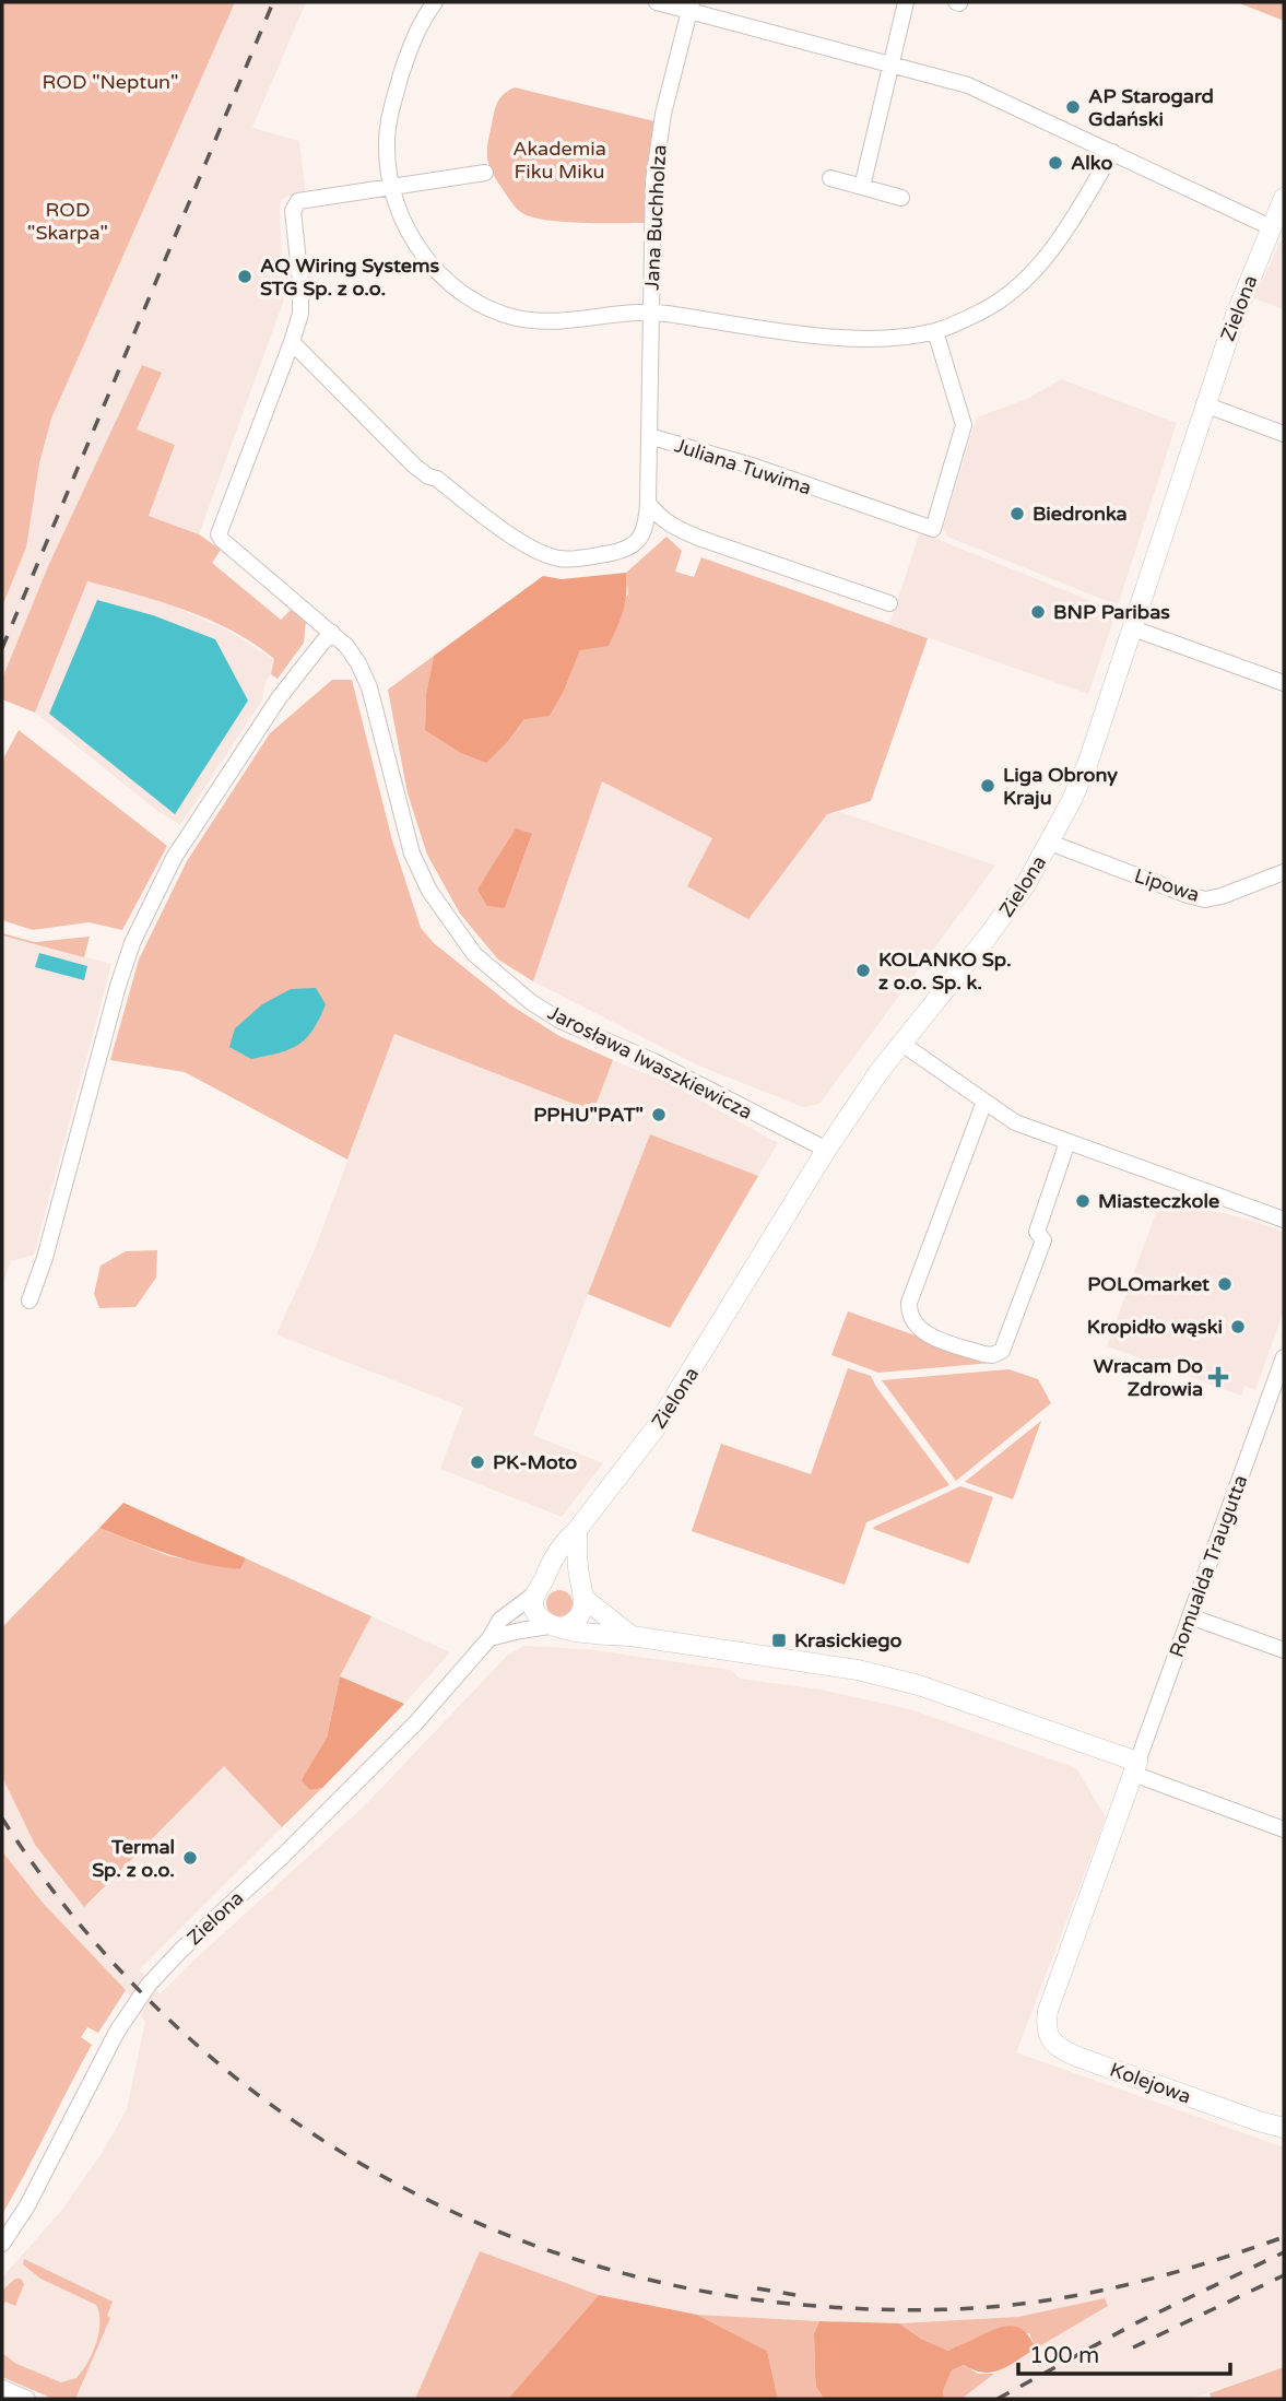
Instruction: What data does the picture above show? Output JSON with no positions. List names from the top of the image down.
{
  "streets": {
    "street": [
      "Jana Buchholza",
      "Zielona",
      "Juliana Tuwima",
      "Lipowa",
      "Jarosława Iwaszkiewicza",
      "Romualda Traugutta",
      "Kolejowa"
    ]
  },
  "crossings": [
    ["Jana Buchholza", "Juliana Tuwima"],
    ["Zielona", "Lipowa"],
    ["Zielona", "Jarosława Iwaszkiewicza"],
    ["Juliana Tuwima", "Jarosława Iwaszkiewicza"],
    ["Romualda Traugutta", "Kolejowa"]
  ],
  "parks": ["ROD \"Neptun\"", "Akademia Fiku Miku", "ROD \"Skarpa\""],
  "places": {
    "other": [
      "AP Starogard Gdański",
      "Alko",
      "AQ Wiring Systems STG Sp. z o.o.",
      "Biedronka",
      "BNP Paribas",
      "Liga Obrony Kraju",
      "KOLANKO Sp. z o.o. Sp. k.",
      "PPHU\"PAT\"",
      "Miasteczkole",
      "POLOmarket",
      "Kropidło wąski",
      "PK-Moto",
      "Termal Sp. z o.o."
    ],
    "health": ["Wracam Do Zdrowia"],
    "transit": ["Krasickiego"]
  },
  "scale_bar": "100 m"
}
